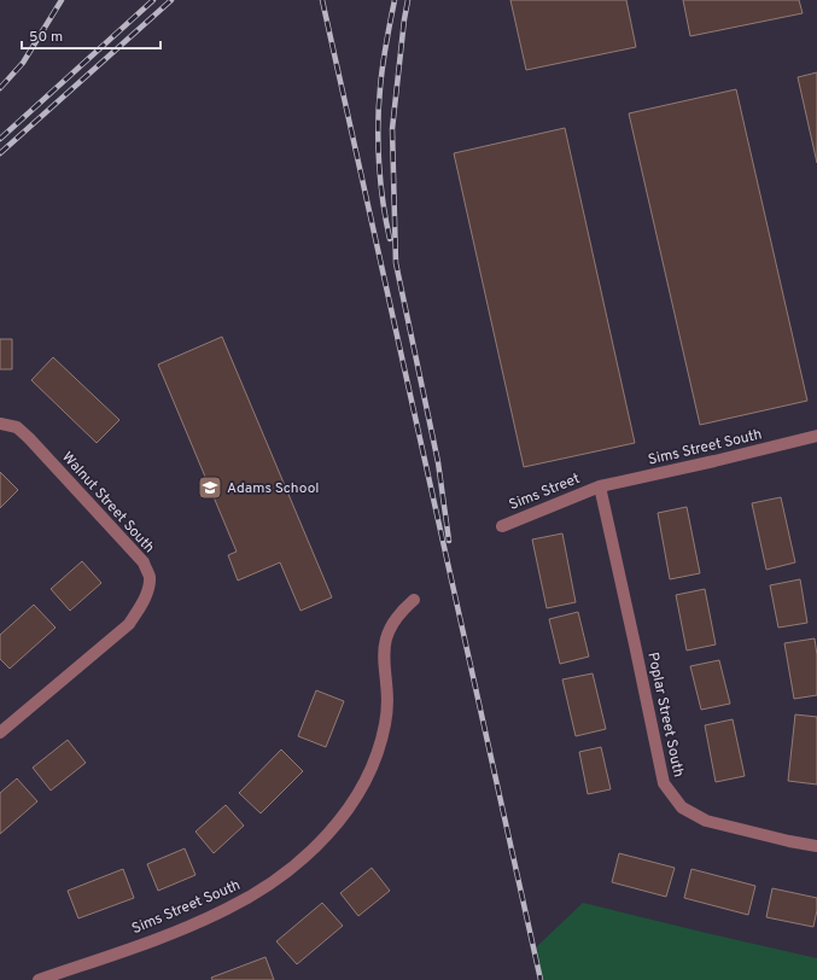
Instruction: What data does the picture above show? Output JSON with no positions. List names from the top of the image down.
{
  "streets": {
    "street": [
      "Sims Street South",
      "Sims Street",
      "Walnut Street South",
      "Poplar Street South"
    ]
  },
  "crossings": [
    ["Sims Street South", "Sims Street"],
    ["Sims Street South", "Poplar Street South"],
    ["Sims Street", "Poplar Street South"]
  ],
  "places": {
    "school or university": ["Adams School"]
  },
  "scale_bar": "50 m"
}
